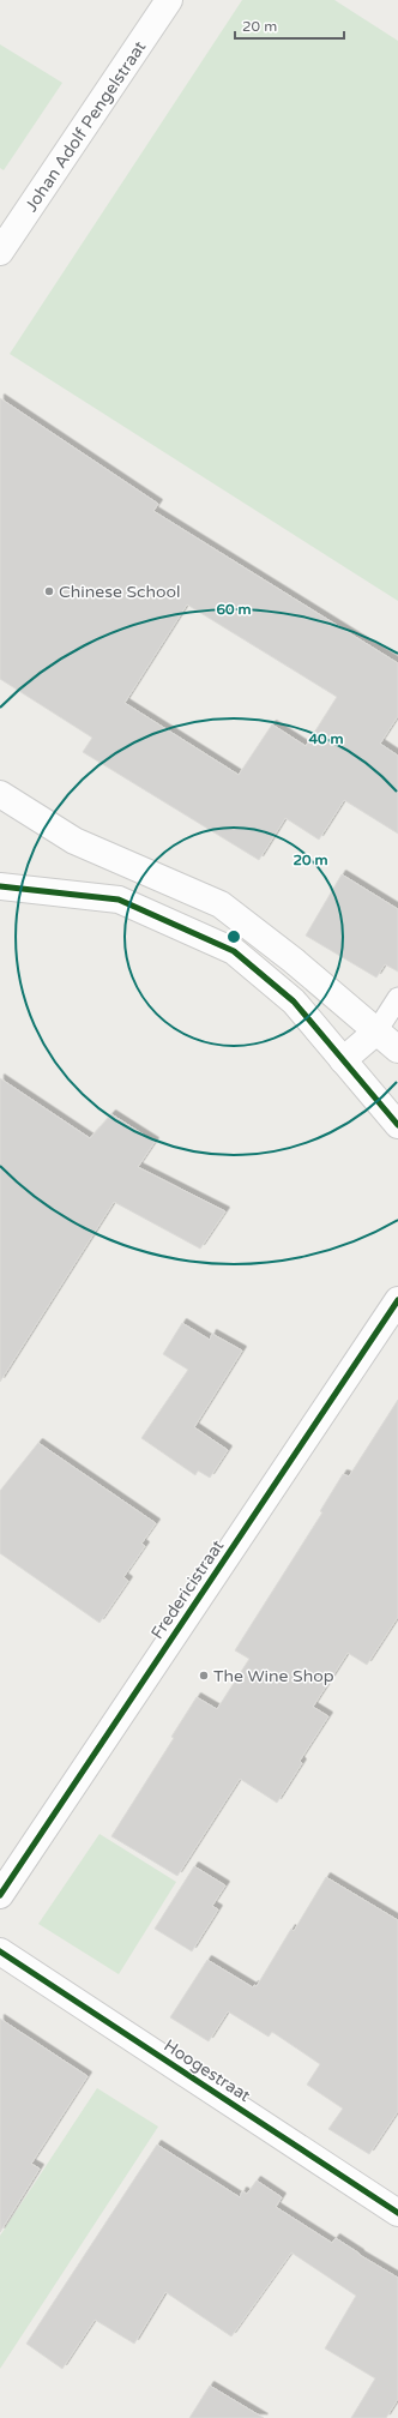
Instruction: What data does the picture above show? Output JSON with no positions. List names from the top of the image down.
{
  "streets": {
    "street": ["Johan Adolf Pengelstraat", "Fredericistraat", "Hoogestraat"]
  },
  "places": ["Chinese School", "The Wine Shop"],
  "scale_bar": "20 m",
  "rings": ["60 m", "40 m", "20 m"]
}
